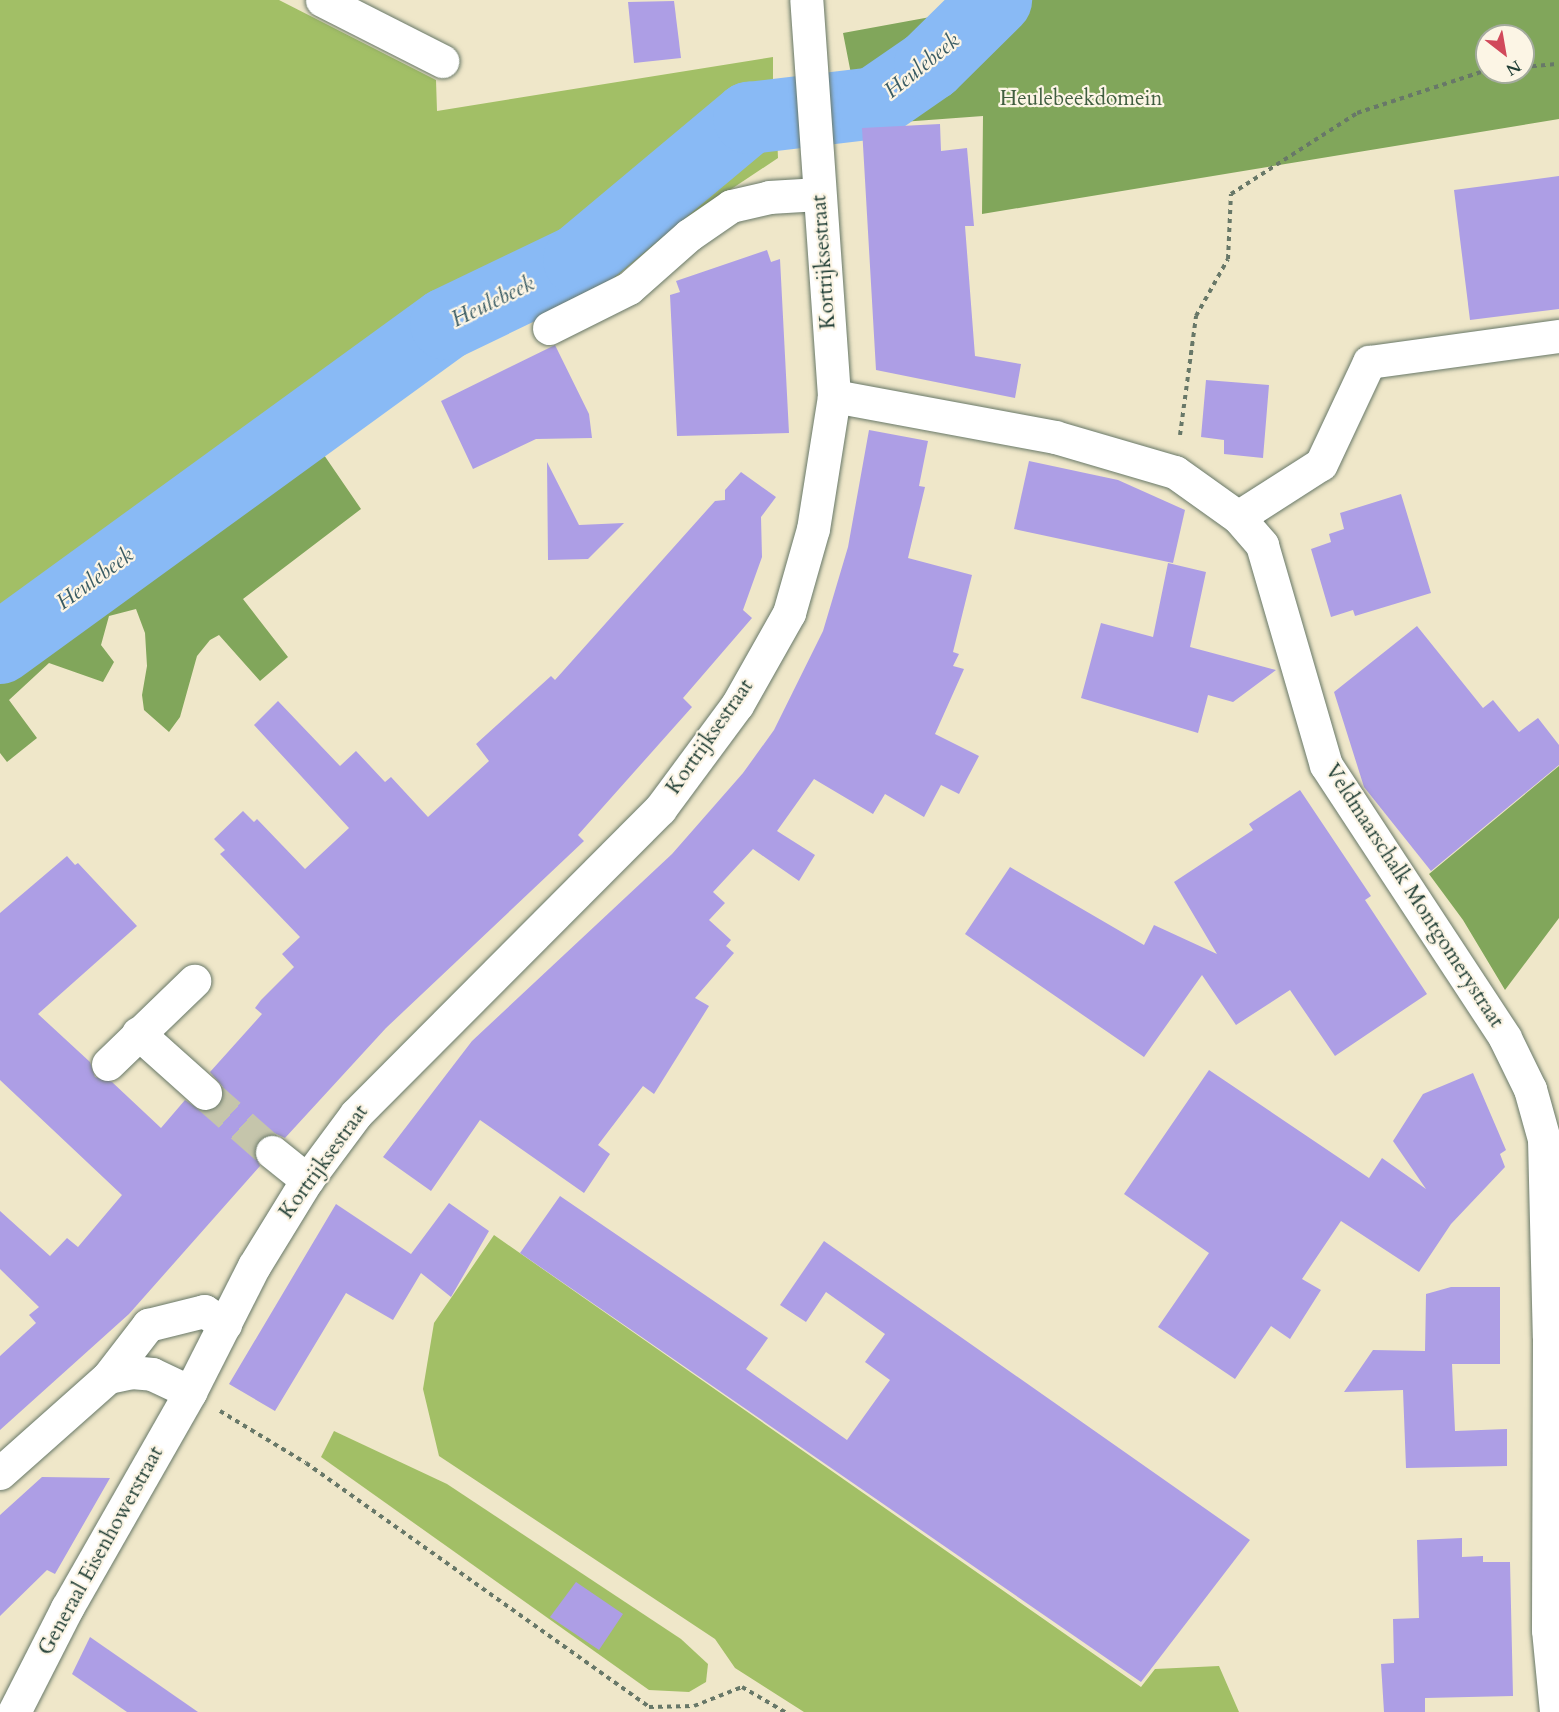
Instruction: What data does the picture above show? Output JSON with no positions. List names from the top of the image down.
{
  "streets": {
    "street": ["Kortrijksestraat", "Veldmaarschalk Montgomerystraat", "Generaal Eisenhowerstraat"]
  },
  "crossings": [
    ["Kortrijksestraat", "Veldmaarschalk Montgomerystraat"],
    ["Kortrijksestraat", "Generaal Eisenhowerstraat"]
  ],
  "water": ["Heulebeek"],
  "parks": ["Heulebeekdomein"],
  "north": "bottom right"
}
